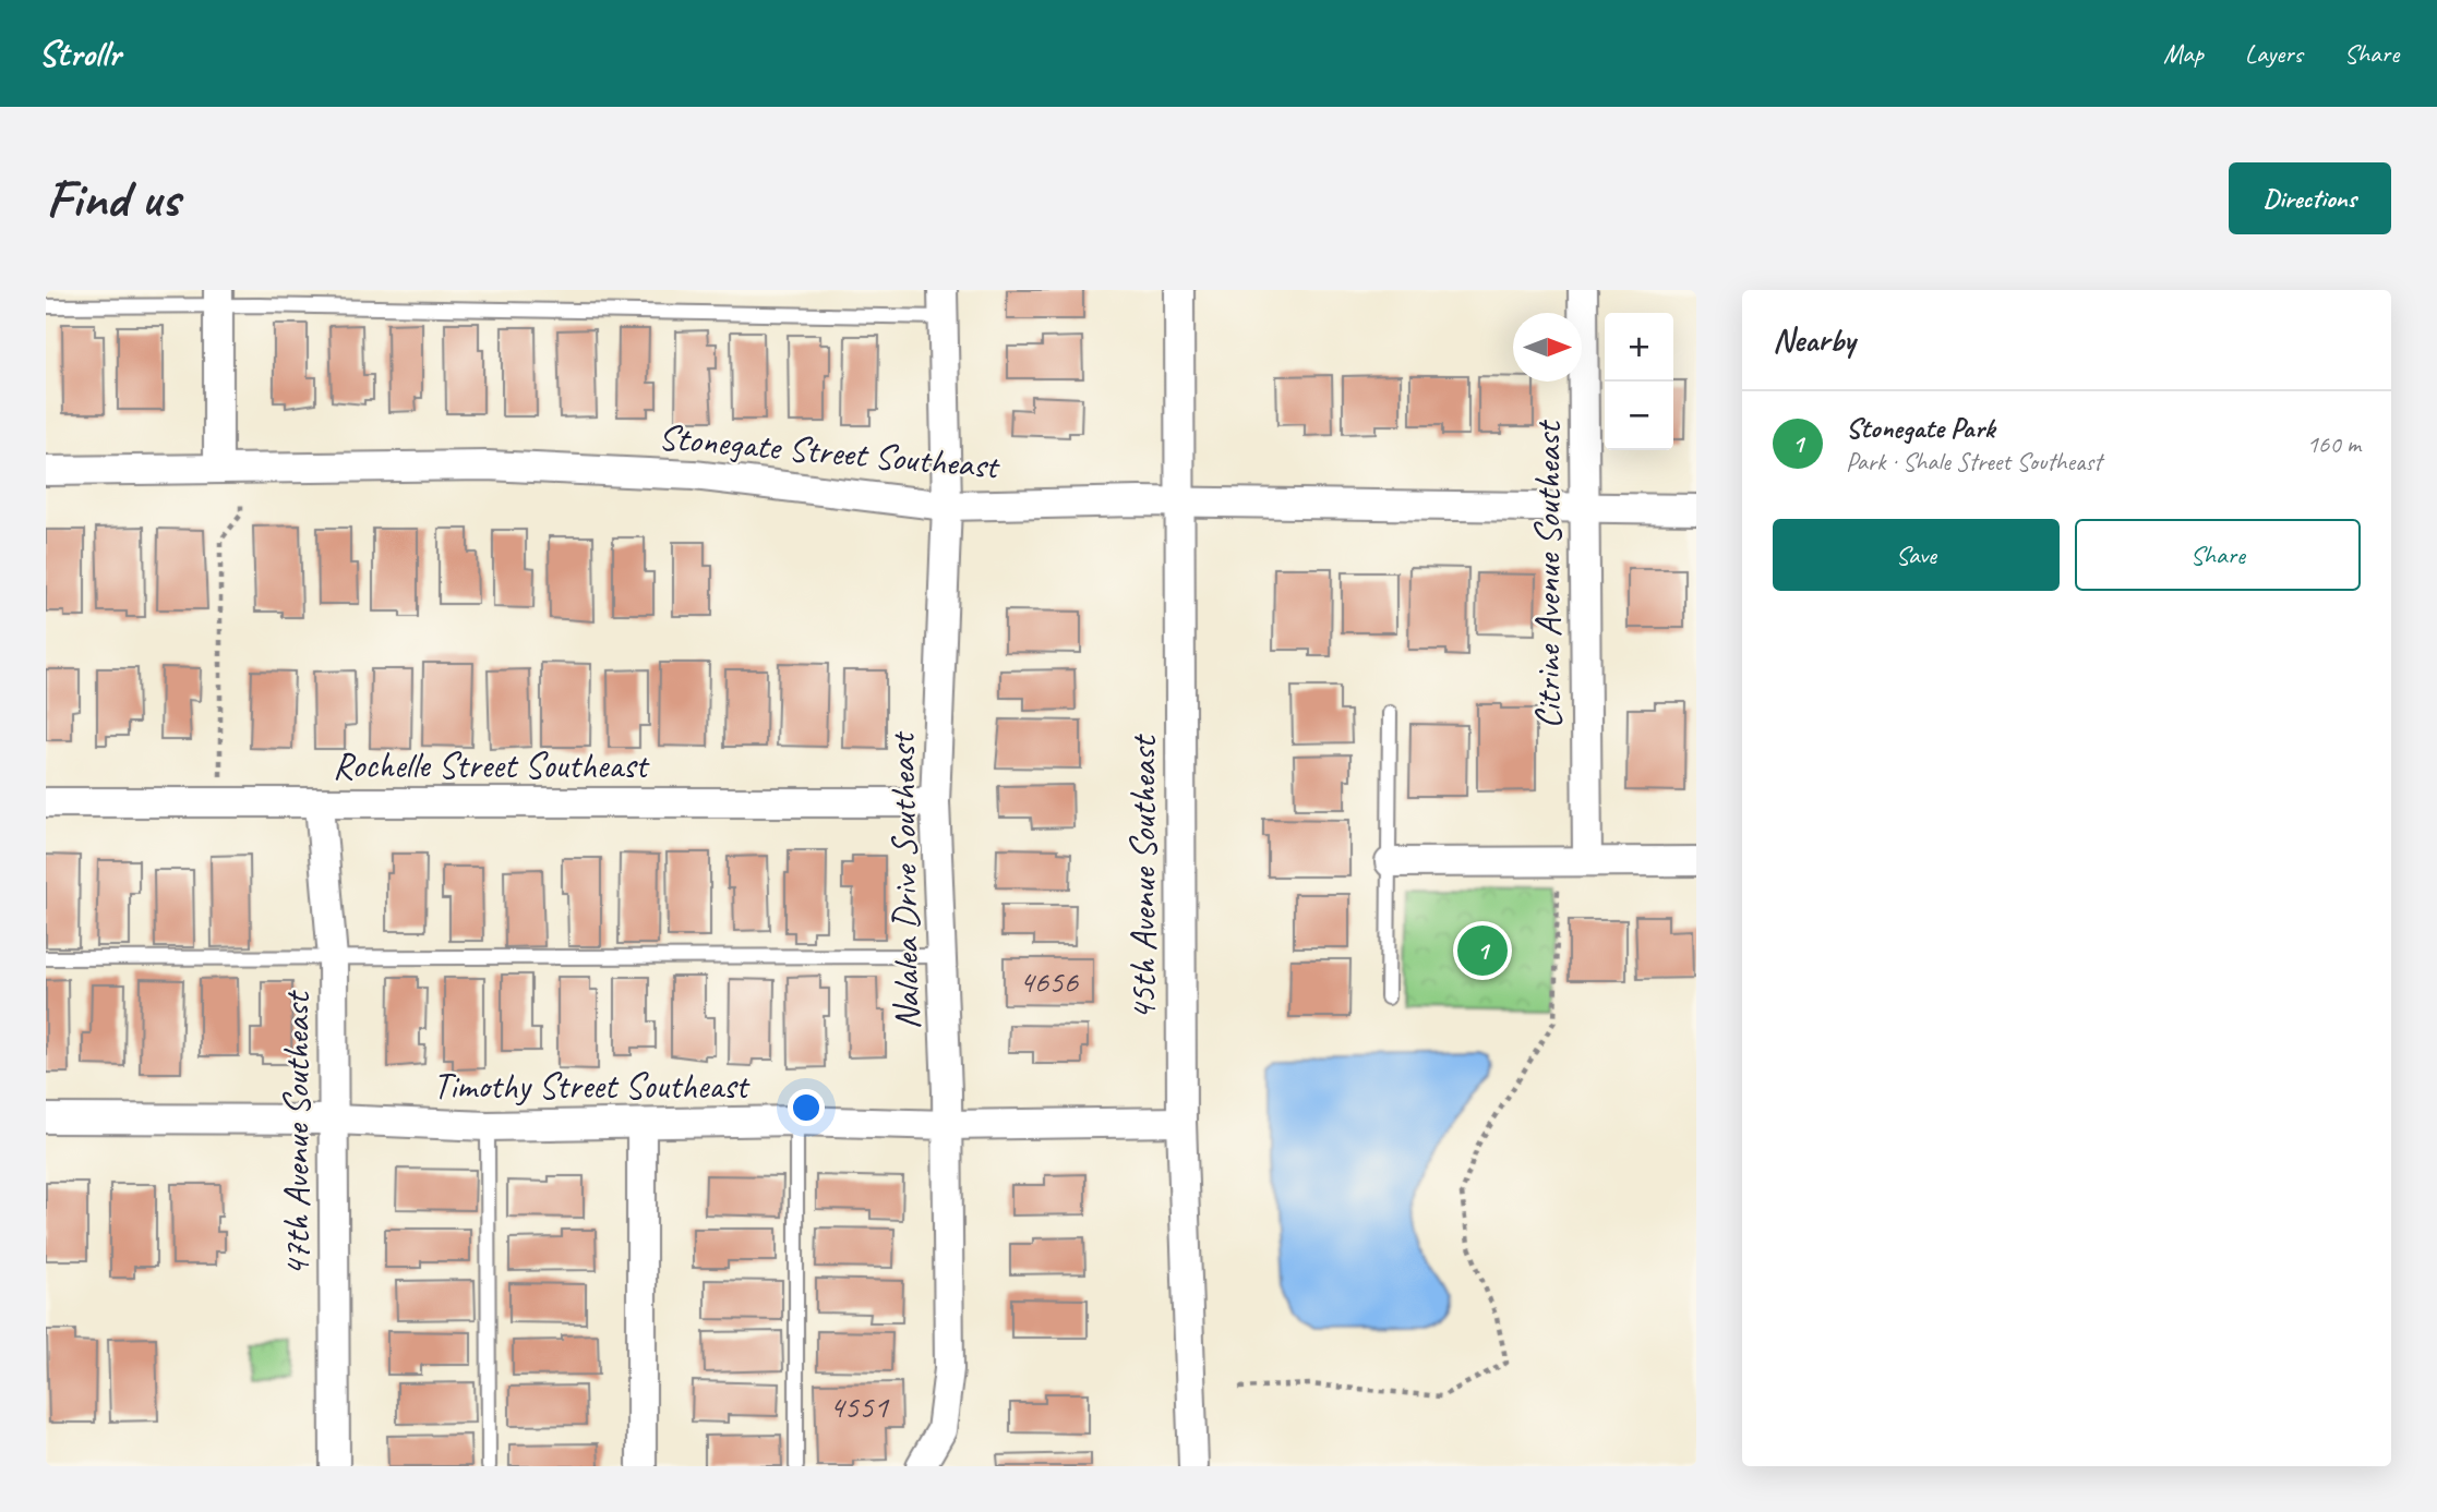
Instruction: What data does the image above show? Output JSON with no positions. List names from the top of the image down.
{
  "streets": {
    "street": [
      "Stonegate Street Southeast",
      "Citrine Avenue Southeast",
      "Rochelle Street Southeast",
      "45th Avenue Southeast",
      "Nalalea Drive Southeast",
      "Timothy Street Southeast",
      "47th Avenue Southeast"
    ]
  },
  "crossings": [
    ["Stonegate Street Southeast", "Citrine Avenue Southeast"],
    ["Stonegate Street Southeast", "45th Avenue Southeast"],
    ["Stonegate Street Southeast", "Nalalea Drive Southeast"],
    ["Rochelle Street Southeast", "Nalalea Drive Southeast"],
    ["Rochelle Street Southeast", "47th Avenue Southeast"],
    ["45th Avenue Southeast", "Timothy Street Southeast"],
    ["Nalalea Drive Southeast", "Timothy Street Southeast"],
    ["Timothy Street Southeast", "47th Avenue Southeast"]
  ],
  "house_numbers": ["4656", "4551"],
  "north": "right",
  "page": {
    "header": "Strollr",
    "nav": ["Map", "Layers", "Share"],
    "buttons": [
      "Directions",
      ["Save", "Share"]
    ],
    "title": "Find us",
    "heading": "Nearby",
    "map_buttons": ["+", "−"],
    "list": [
      {
        "mark": "1",
        "name": "Stonegate Park",
        "note": "Park · Shale Street Southeast",
        "value": "160 m"
      }
    ],
    "pins": "1"
  }
}
